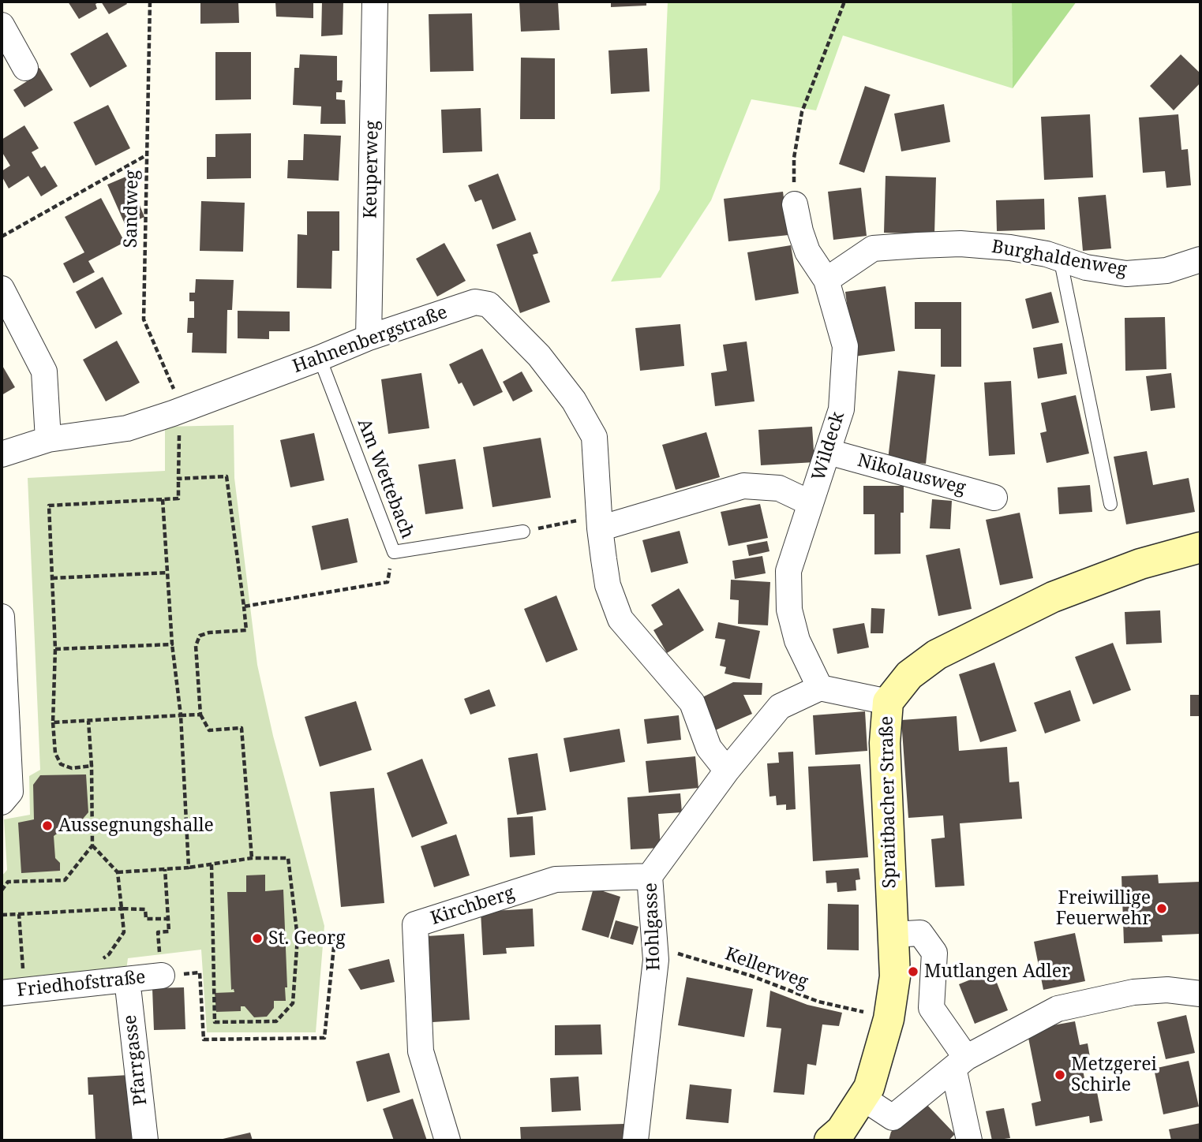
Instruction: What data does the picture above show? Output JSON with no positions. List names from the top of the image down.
{
  "streets": {
    "street": [
      "Keuperweg",
      "Burghaldenweg",
      "Hahnenbergstraße",
      "Wildeck",
      "Nikolausweg",
      "Spraitbacher Straße",
      "Kirchberg",
      "Hohlgasse",
      "Friedhofstraße",
      "Pfarrgasse"
    ],
    "lane": ["Am Wettebach"],
    "path": ["Sandweg", "Kellerweg"]
  },
  "crossings": [
    ["Keuperweg", "Hahnenbergstraße"],
    ["Sandweg", "Hahnenbergstraße"],
    ["Burghaldenweg", "Wildeck"],
    ["Hahnenbergstraße", "Am Wettebach"],
    ["Hahnenbergstraße", "Hohlgasse"],
    ["Wildeck", "Nikolausweg"],
    ["Kirchberg", "Hohlgasse"],
    ["Hohlgasse", "Kellerweg"],
    ["Friedhofstraße", "Pfarrgasse"]
  ],
  "places": [
    "Aussegnungshalle",
    "Freiwillige Feuerwehr",
    "St. Georg",
    "Mutlangen Adler",
    "Metzgerei Schirle"
  ]
}
